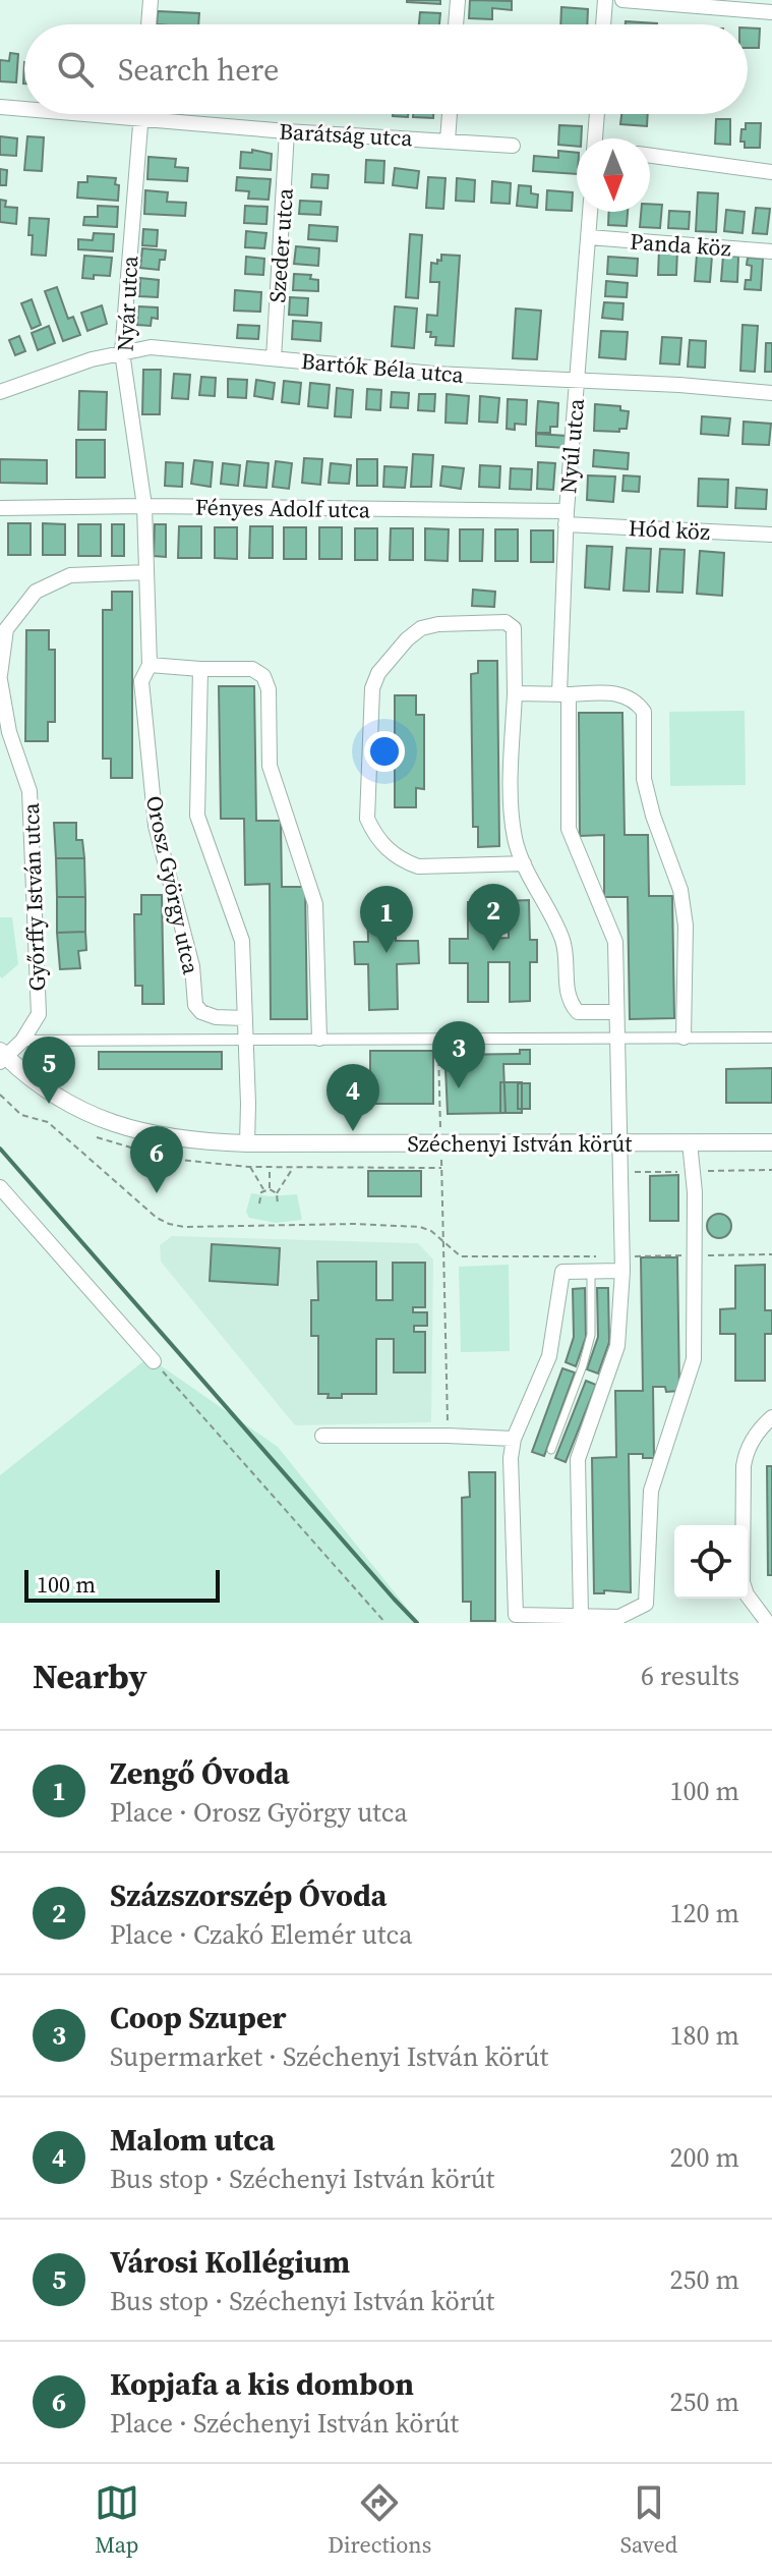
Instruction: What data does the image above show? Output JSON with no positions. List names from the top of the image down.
{
  "streets": {
    "street": [
      "Barátság utca",
      "Panda köz",
      "Szeder utca",
      "Nyár utca",
      "Bartók Béla utca",
      "Nyúl utca",
      "Fényes Adolf utca",
      "Hód köz",
      "Orosz György utca",
      "Győrffy István utca",
      "Széchenyi István körút"
    ]
  },
  "crossings": [
    ["Barátság utca", "Szeder utca"],
    ["Barátság utca", "Nyár utca"],
    ["Panda köz", "Nyúl utca"],
    ["Szeder utca", "Bartók Béla utca"],
    ["Nyár utca", "Bartók Béla utca"],
    ["Nyár utca", "Fényes Adolf utca"],
    ["Nyár utca", "Orosz György utca"],
    ["Bartók Béla utca", "Nyúl utca"],
    ["Nyúl utca", "Fényes Adolf utca"],
    ["Nyúl utca", "Hód köz"],
    ["Nyúl utca", "Széchenyi István körút"],
    ["Fényes Adolf utca", "Hód köz"],
    ["Fényes Adolf utca", "Orosz György utca"],
    ["Orosz György utca", "Győrffy István utca"],
    ["Orosz György utca", "Széchenyi István körút"],
    ["Győrffy István utca", "Széchenyi István körút"]
  ],
  "scale_bar": "100 m",
  "north": "bottom",
  "page": {
    "search": "Search here",
    "pins": [
      "2",
      "1",
      "3",
      "5",
      "4",
      "6"
    ],
    "scale": "100 m",
    "heading": ["Nearby", "6 results"],
    "list": [
      {
        "mark": "1",
        "name": "Zengő Óvoda",
        "note": "Place · Orosz György utca",
        "value": "100 m"
      },
      {
        "mark": "2",
        "name": "Százszorszép Óvoda",
        "note": "Place · Czakó Elemér utca",
        "value": "120 m"
      },
      {
        "mark": "3",
        "name": "Coop Szuper",
        "note": "Supermarket · Széchenyi István körút",
        "value": "180 m"
      },
      {
        "mark": "4",
        "name": "Malom utca",
        "note": "Bus stop · Széchenyi István körút",
        "value": "200 m"
      },
      {
        "mark": "5",
        "name": "Városi Kollégium",
        "note": "Bus stop · Széchenyi István körút",
        "value": "250 m"
      },
      {
        "mark": "6",
        "name": "Kopjafa a kis dombon",
        "note": "Place · Széchenyi István körút",
        "value": "250 m"
      }
    ],
    "nav": ["Map", "Directions", "Saved"]
  }
}
